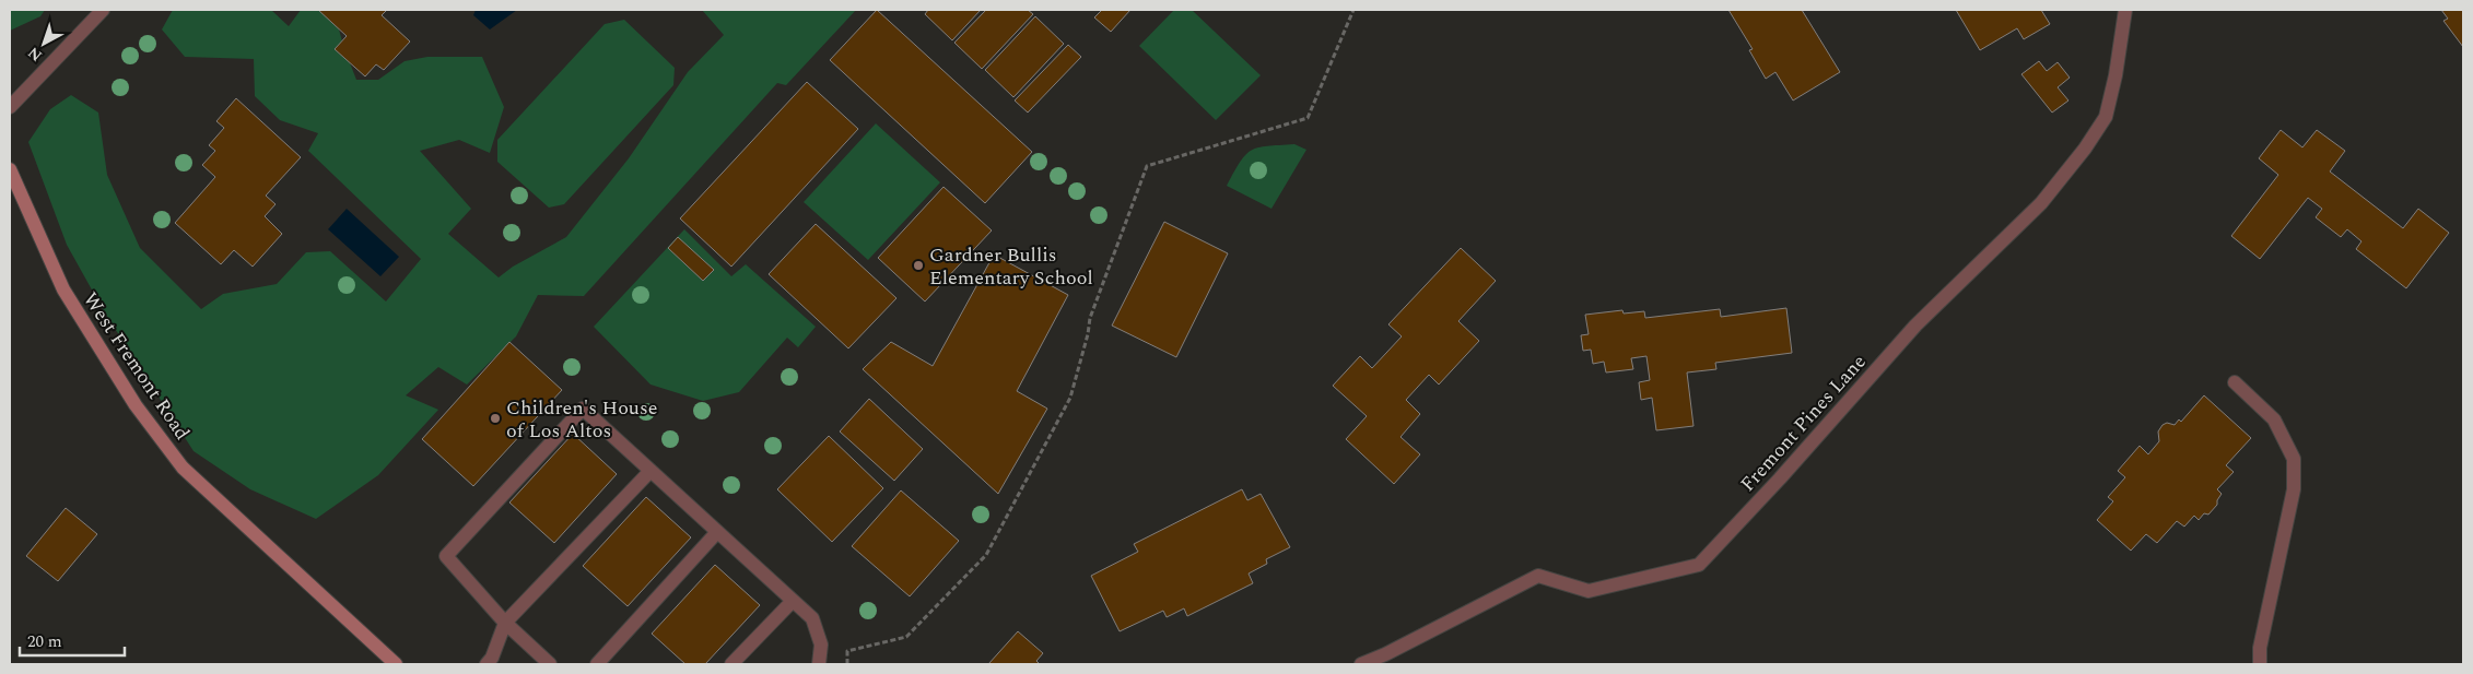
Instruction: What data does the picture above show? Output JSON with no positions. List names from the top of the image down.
{
  "streets": {
    "street": ["West Fremont Road", "Fremont Pines Lane"]
  },
  "places": ["Gardner Bullis Elementary School", "Children's House of Los Altos"],
  "scale_bar": "20 m",
  "north": "bottom left"
}
